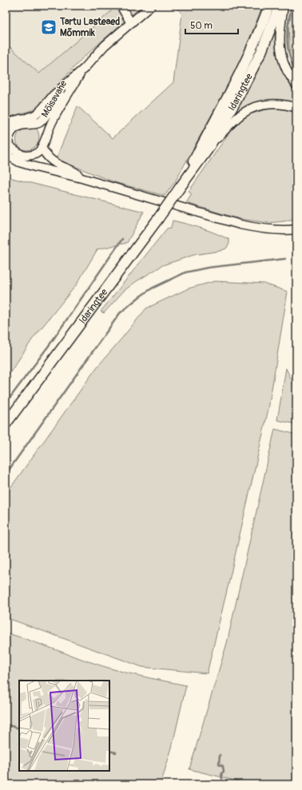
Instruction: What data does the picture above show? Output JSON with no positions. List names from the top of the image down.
{
  "streets": {
    "main road": ["Idaringtee"],
    "street": ["Mõisavahe"]
  },
  "places": {
    "school or university": ["Tartu Lasteaed Mõmmik"]
  },
  "scale_bar": "50 m"
}
